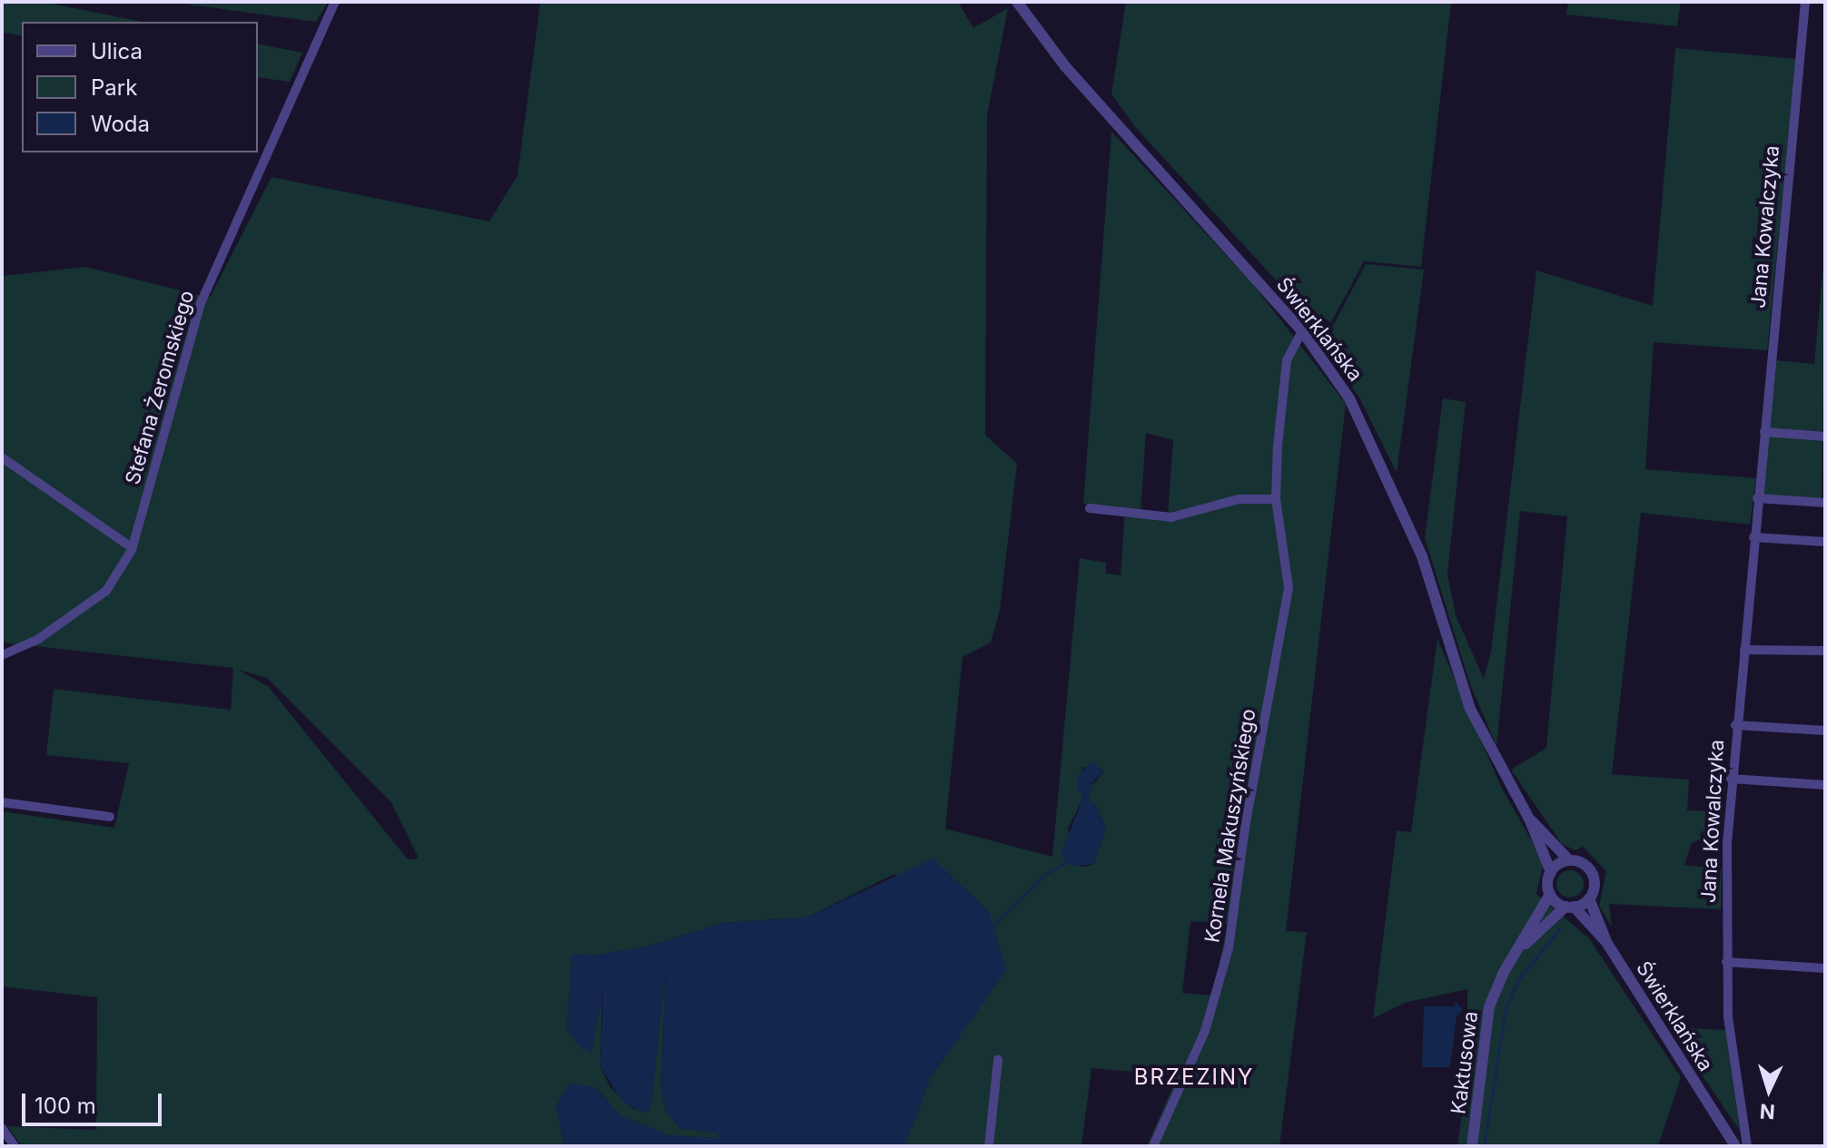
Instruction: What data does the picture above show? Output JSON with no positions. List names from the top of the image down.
{
  "streets": {
    "street": [
      "Jana Kowalczyka",
      "Świerklańska",
      "Stefana Żeromskiego",
      "Kornela Makuszyńskiego",
      "Kaktusowa"
    ]
  },
  "crossings": [
    ["Świerklańska", "Kornela Makuszyńskiego"],
    ["Świerklańska", "Kaktusowa"]
  ],
  "districts": ["BRZEZINY"],
  "legend": ["Ulica", "Park", "Woda"],
  "scale_bar": "100 m",
  "north": "bottom"
}
